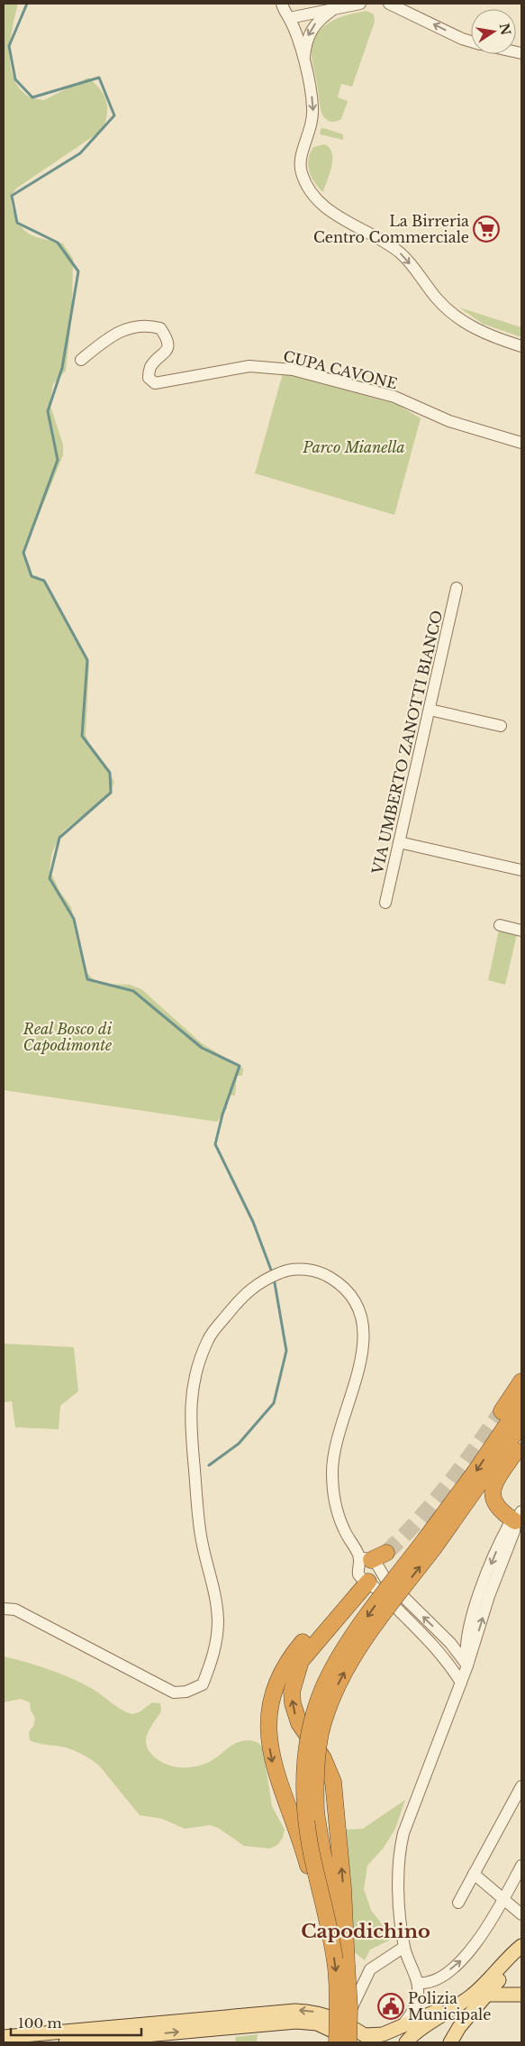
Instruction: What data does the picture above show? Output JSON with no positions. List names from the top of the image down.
{
  "streets": {
    "street": ["CUPA CAVONE", "VIA UMBERTO ZANOTTI BIANCO"]
  },
  "districts": ["Capodichino"],
  "parks": ["Parco Mianella", "Real Bosco di Capodimonte"],
  "places": {
    "supermarket": ["La Birreria Centro Commerciale"],
    "public building": ["Polizia Municipale"]
  },
  "scale_bar": "100 m",
  "north": "right"
}
